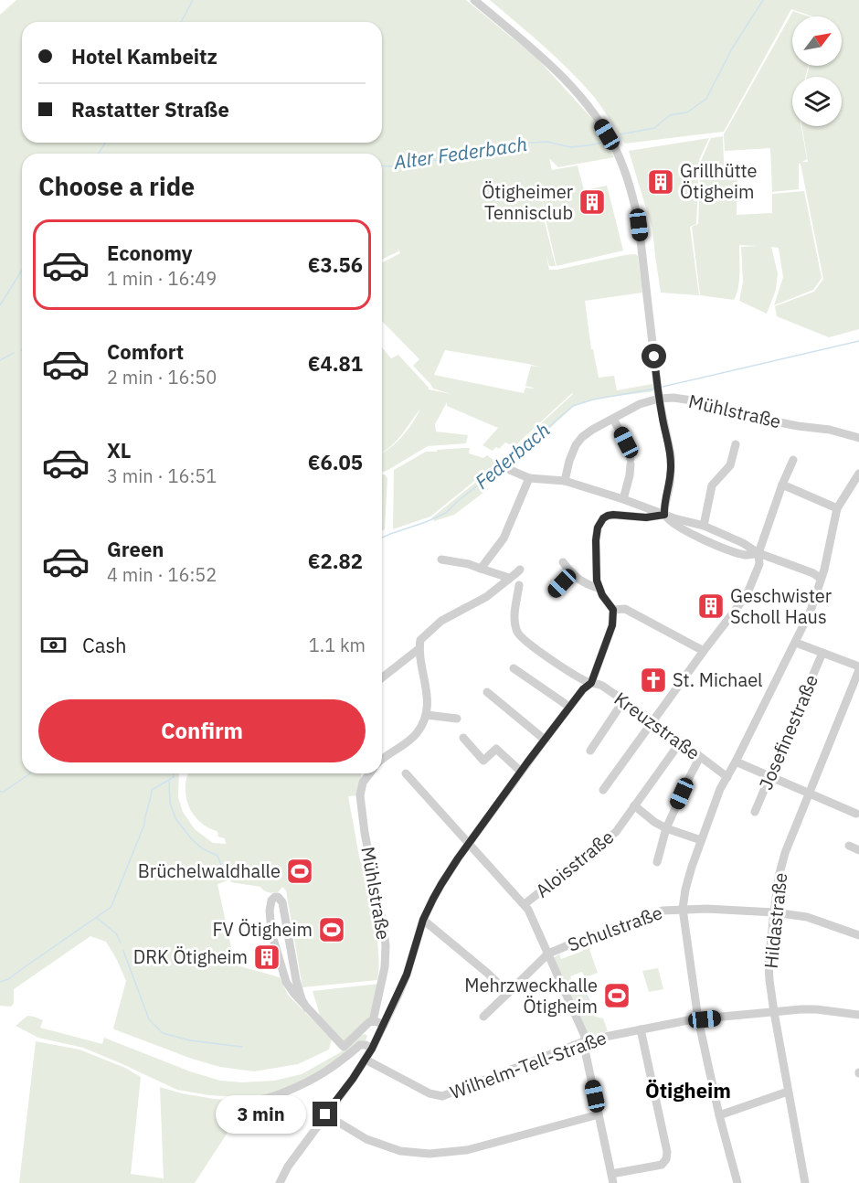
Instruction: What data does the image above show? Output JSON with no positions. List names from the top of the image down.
{
  "streets": {
    "street": [
      "Mühlstraße",
      "Kreuzstraße",
      "Josefinestraße",
      "Aloisstraße",
      "Hildastraße",
      "Schulstraße",
      "Wilhelm-Tell-Straße"
    ]
  },
  "crossings": [
    ["Kreuzstraße", "Aloisstraße"],
    ["Hildastraße", "Schulstraße"],
    ["Hildastraße", "Wilhelm-Tell-Straße"]
  ],
  "districts": ["Ötigheim"],
  "water": ["Alter Federbach", "Federbach"],
  "places": {
    "building": [
      "Grillhütte Ötigheim",
      "Ötigheimer Tennisclub",
      "Geschwister Scholl Haus",
      "DRK Ötigheim"
    ],
    "church": ["St. Michael"],
    "sports": ["Brüchelwaldhalle", "FV Ötigheim", "Mehrzweckhalle Ötigheim"]
  },
  "north": "top right",
  "page": {
    "banner": ["Hotel Kambeitz", "Rastatter Straße"],
    "heading": "Choose a ride",
    "list": [
      {
        "name": "Economy",
        "note": "1 min · 16:49",
        "value": "€3.56"
      },
      {
        "name": "Comfort",
        "note": "2 min · 16:50",
        "value": "€4.81"
      },
      {
        "name": "XL",
        "note": "3 min · 16:51",
        "value": "€6.05"
      },
      {
        "name": "Green",
        "note": "4 min · 16:52",
        "value": "€2.82"
      }
    ],
    "pay": ["Cash", "1.1 km"],
    "buttons": "Confirm",
    "bubble": "3 min"
  }
}
